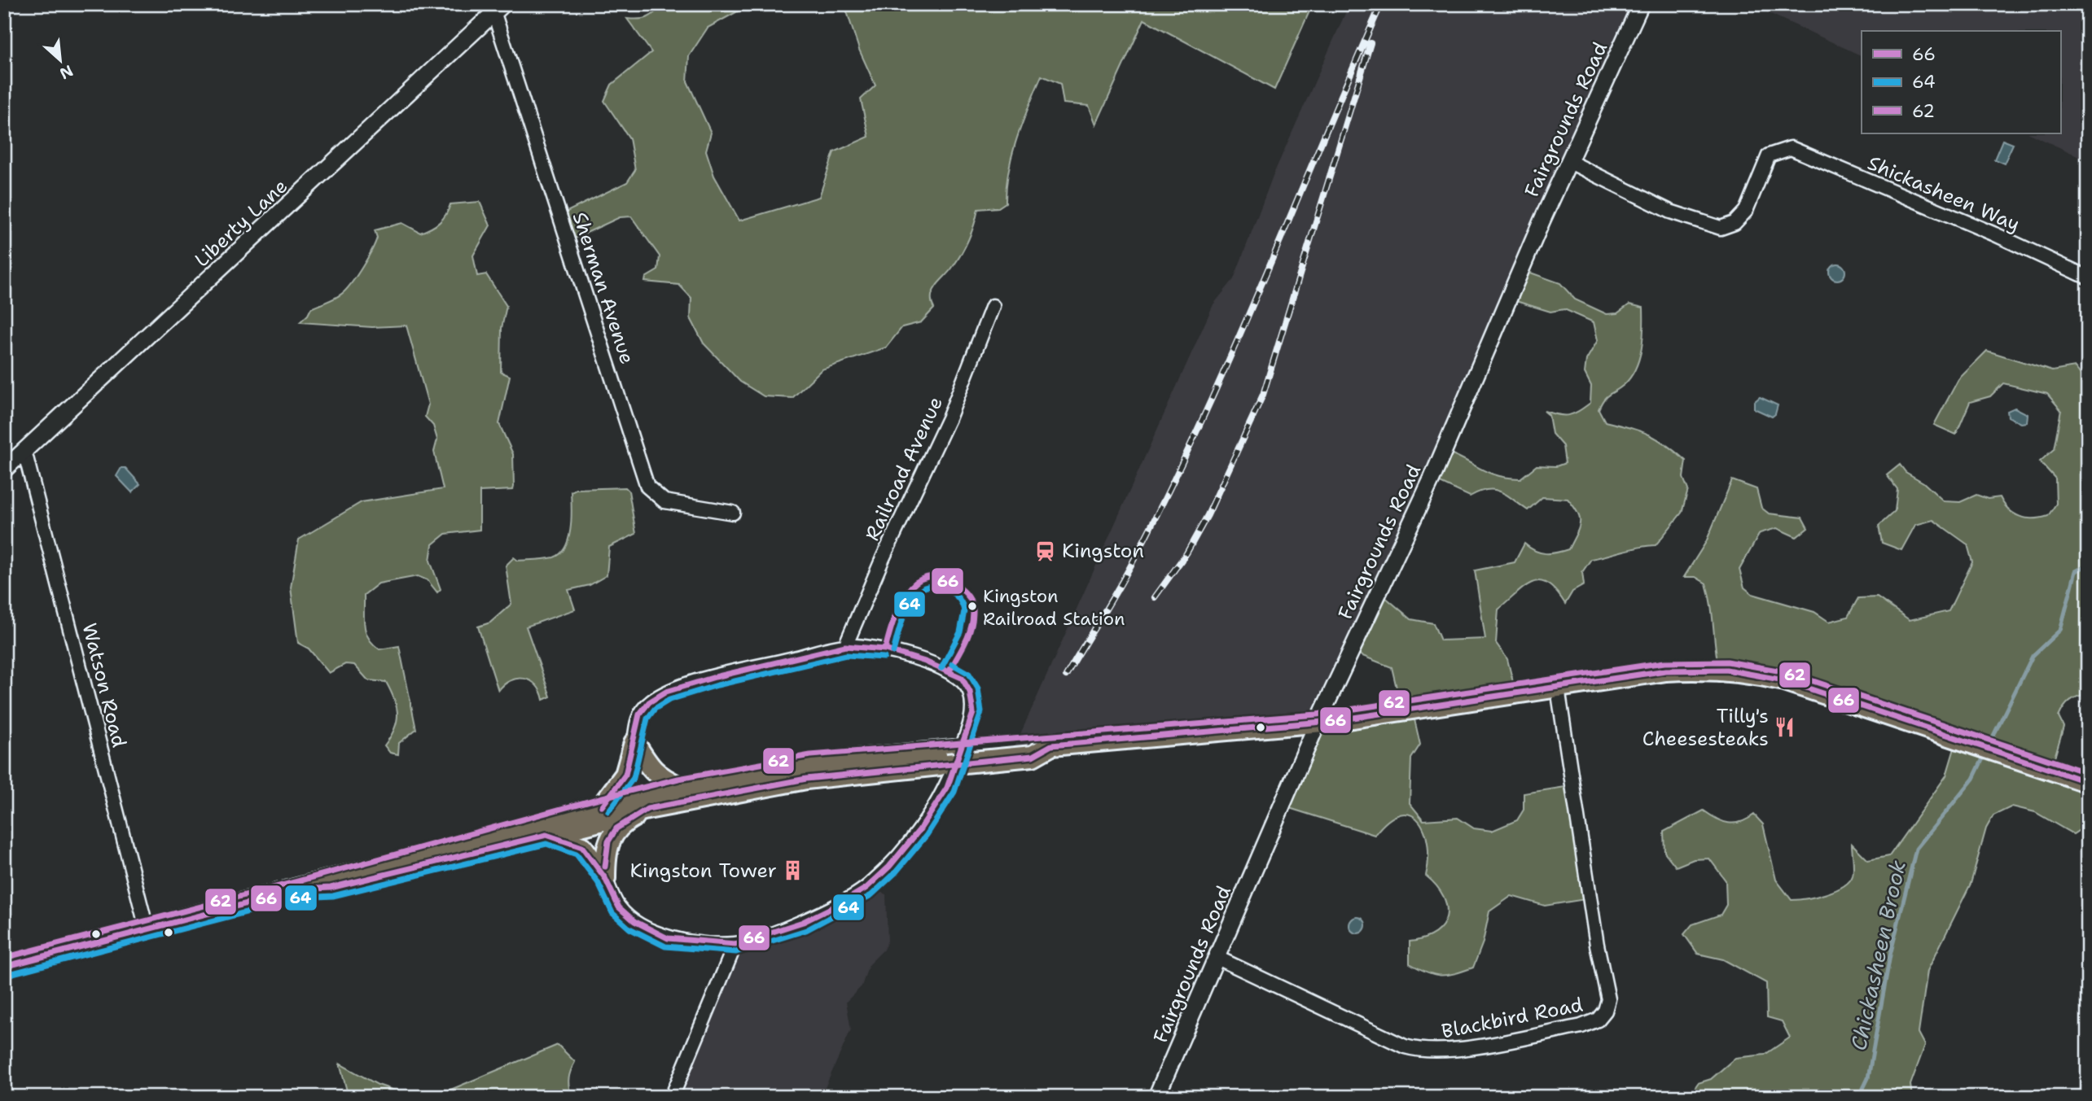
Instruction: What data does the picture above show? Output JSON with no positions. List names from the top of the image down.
{
  "streets": {
    "street": [
      "Fairgrounds Road",
      "Shickasheen Way",
      "Liberty Lane",
      "Sherman Avenue",
      "Railroad Avenue",
      "Watson Road",
      "Blackbird Road"
    ]
  },
  "crossings": [
    ["Fairgrounds Road", "Shickasheen Way"],
    ["Fairgrounds Road", "Blackbird Road"],
    ["Liberty Lane", "Sherman Avenue"],
    ["Liberty Lane", "Watson Road"]
  ],
  "water": ["Chickasheen Brook"],
  "places": {
    "station": ["Kingston"],
    "other": ["Kingston Railroad Station"],
    "restaurant": ["Tilly's Cheesesteaks"],
    "building": ["Kingston Tower"]
  },
  "lines": ["transit line 66", "transit line 64", "transit line 62"],
  "legend": ["66", "64", "62"],
  "north": "bottom right"
}
